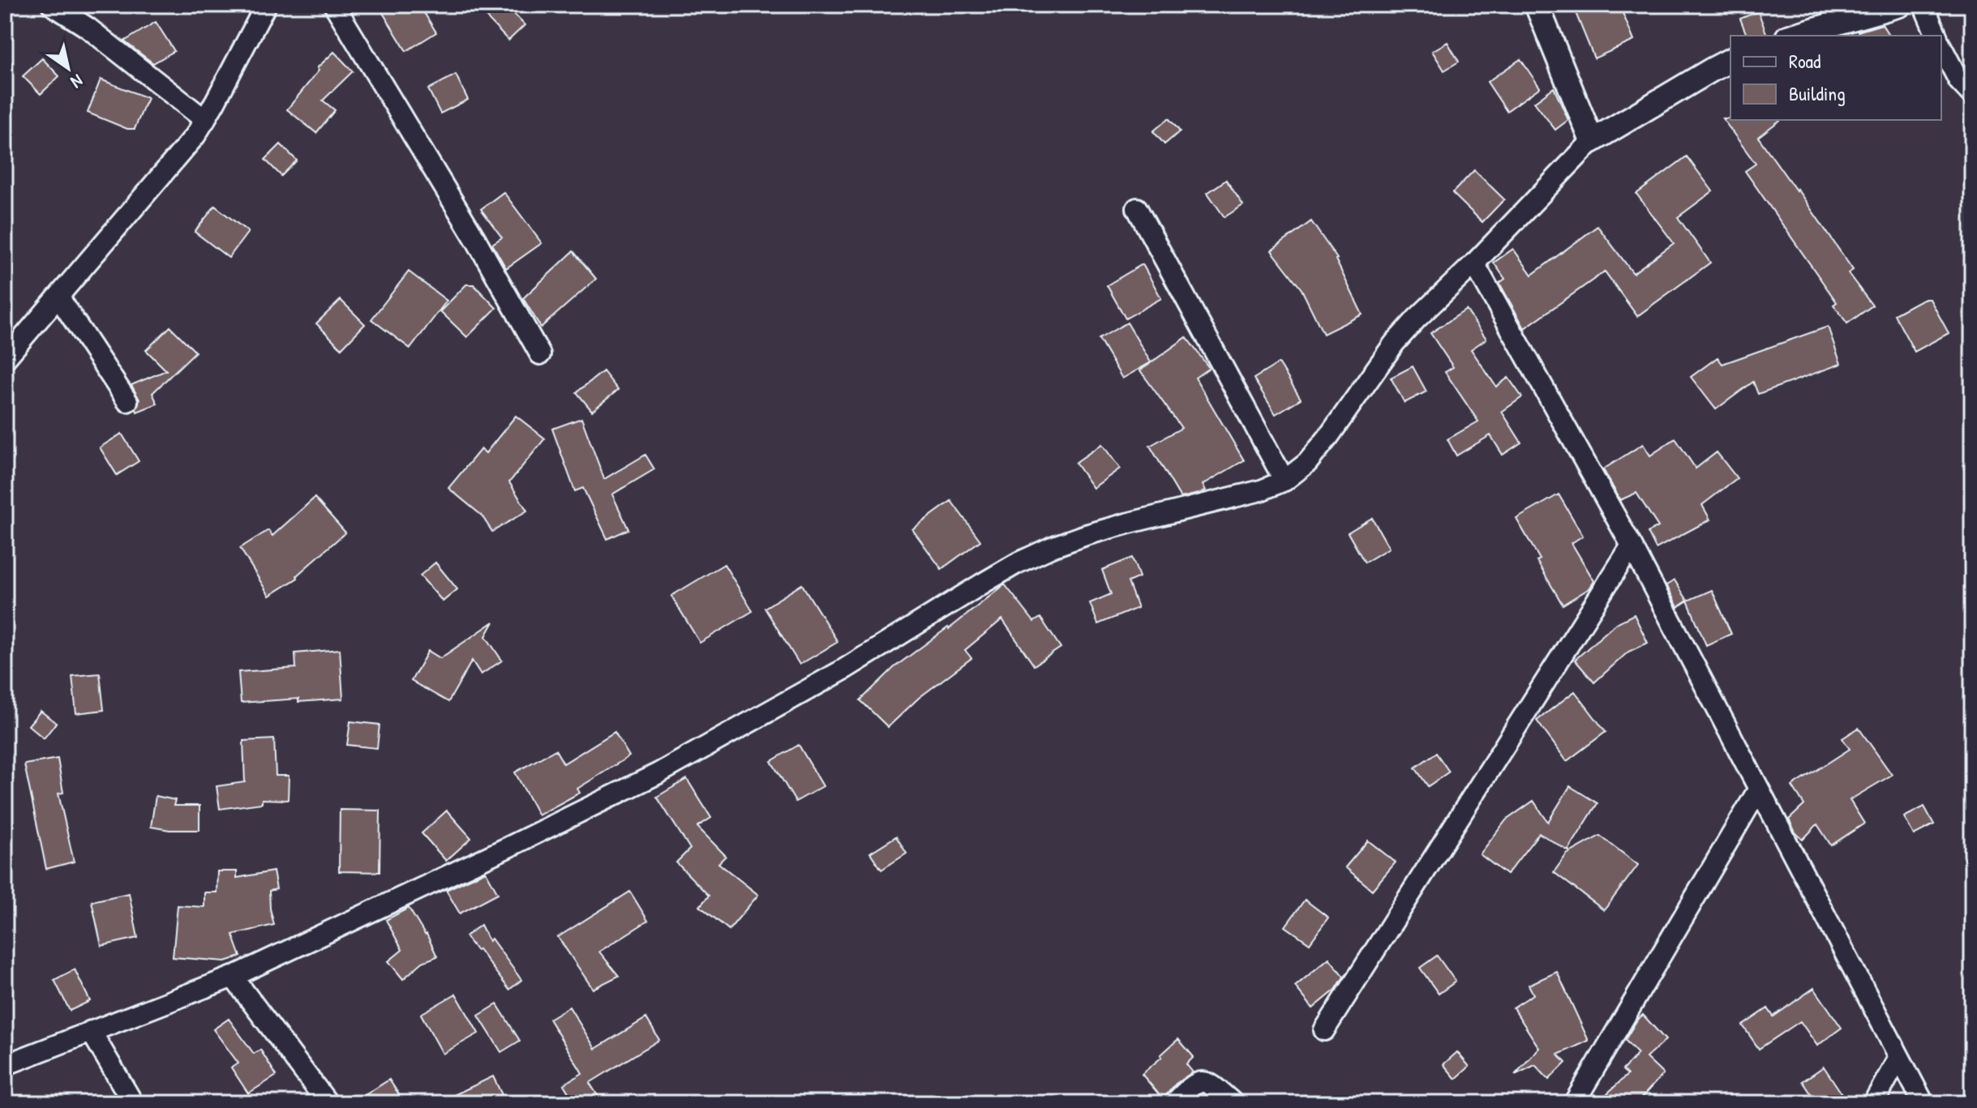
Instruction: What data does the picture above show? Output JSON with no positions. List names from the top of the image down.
{
  "legend": ["Road", "Building"],
  "north": "bottom right"
}
